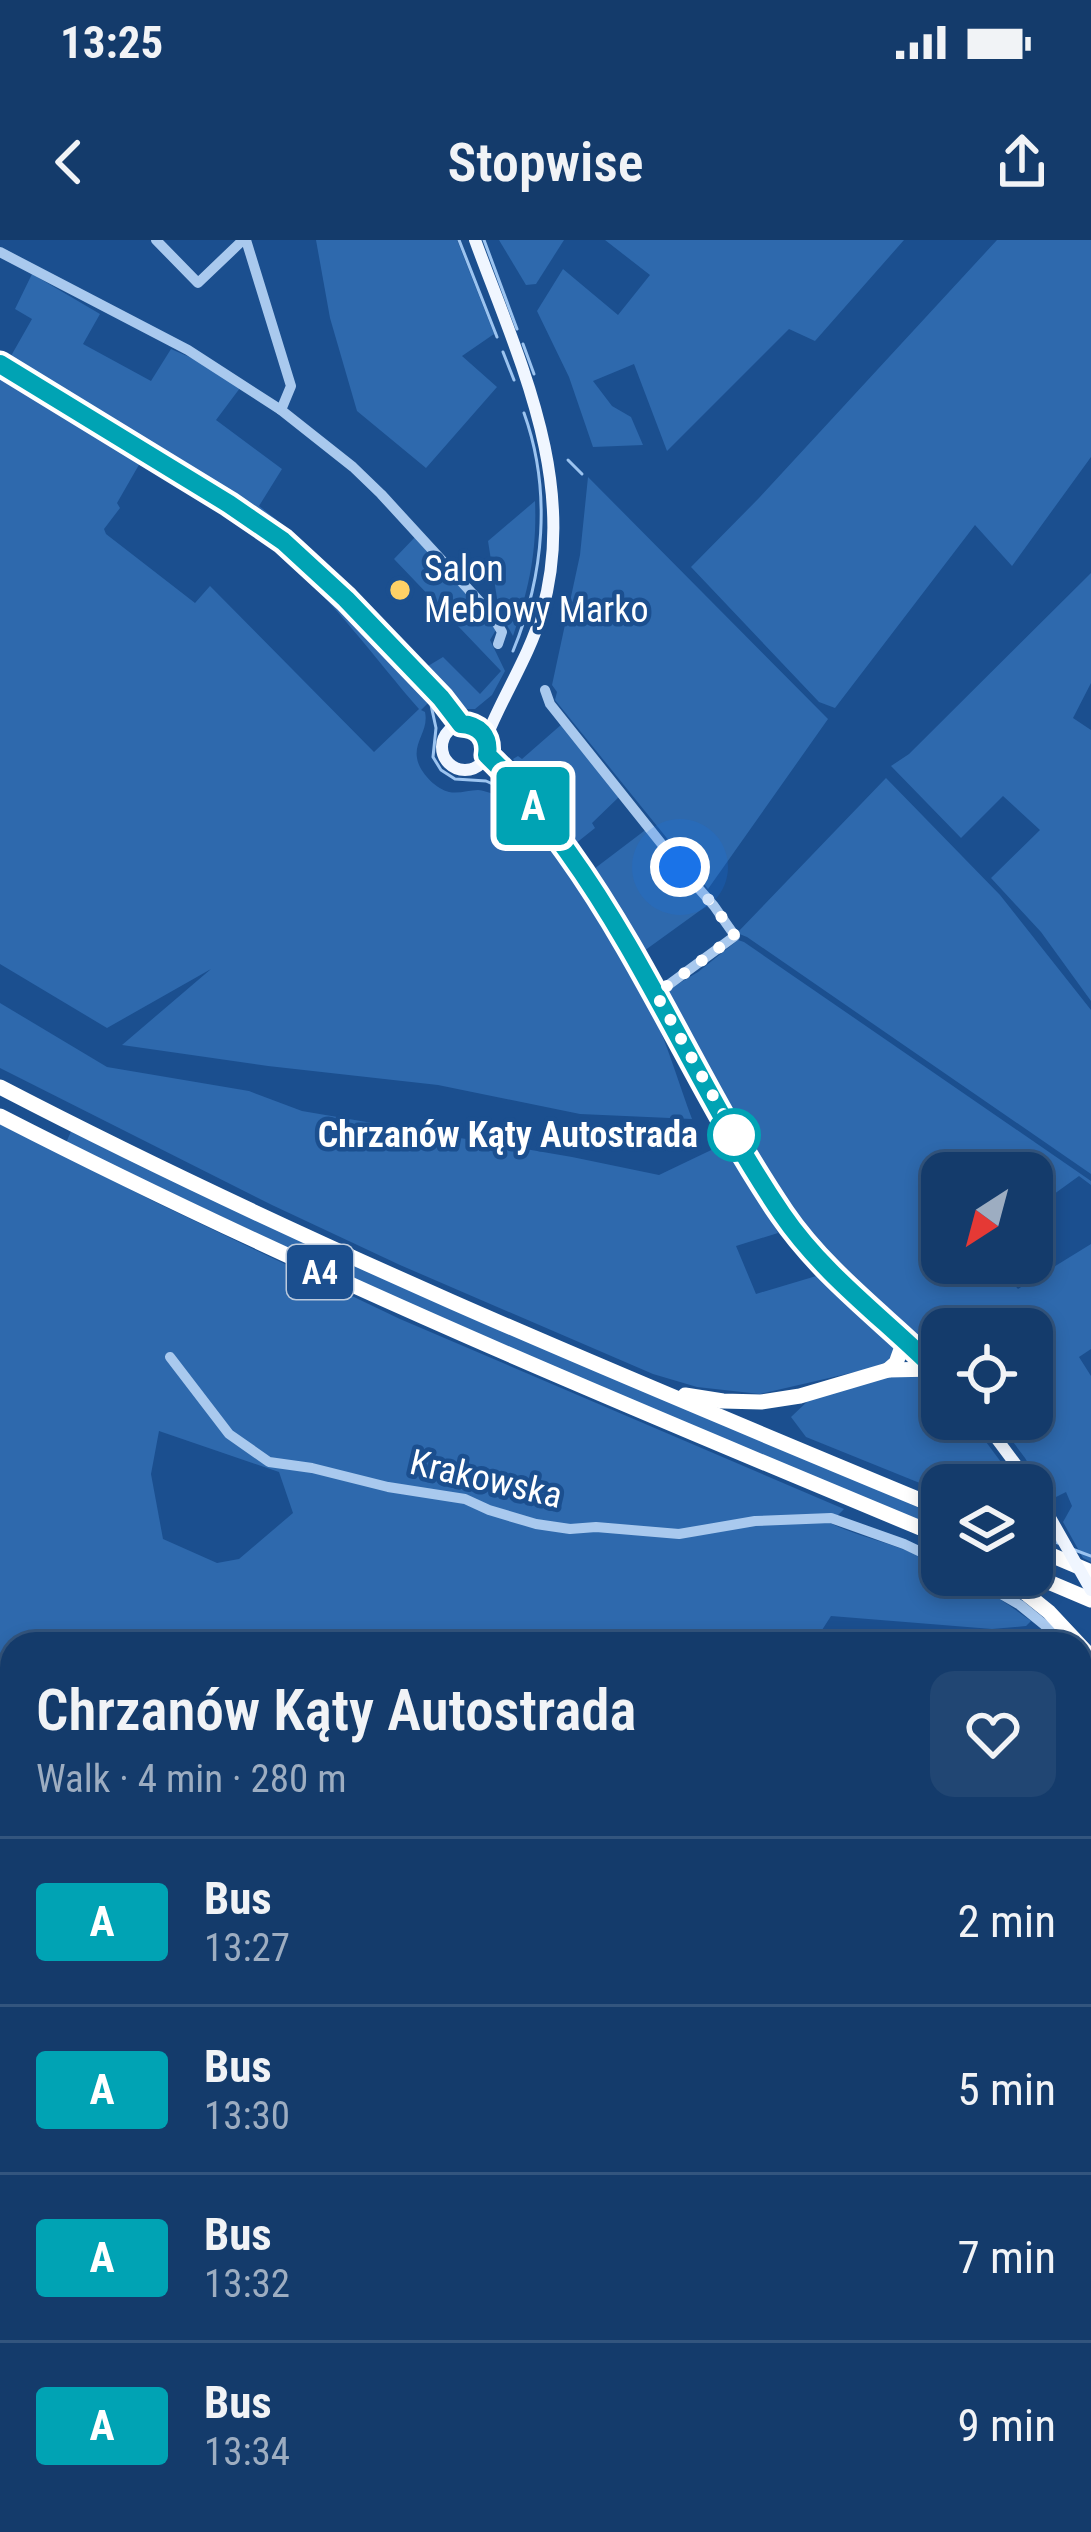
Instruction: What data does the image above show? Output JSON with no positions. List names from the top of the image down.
{
  "streets": {
    "highway": ["A4"],
    "street": ["Krakowska"]
  },
  "places": ["Salon Meblowy Marko", "Chrzanów Kąty Autostrada"],
  "lines": ["bus line A"],
  "north": "bottom left",
  "page": {
    "status": "13:25",
    "header": "Stopwise",
    "on_map": "A",
    "heading": ["Chrzanów Kąty Autostrada", "Walk · 4 min · 280 m"],
    "list": [
      {
        "mark": "A",
        "name": "Bus",
        "note": "13:27",
        "value": "2 min"
      },
      {
        "mark": "A",
        "name": "Bus",
        "note": "13:30",
        "value": "5 min"
      },
      {
        "mark": "A",
        "name": "Bus",
        "note": "13:32",
        "value": "7 min"
      },
      {
        "mark": "A",
        "name": "Bus",
        "note": "13:34",
        "value": "9 min"
      }
    ]
  }
}
